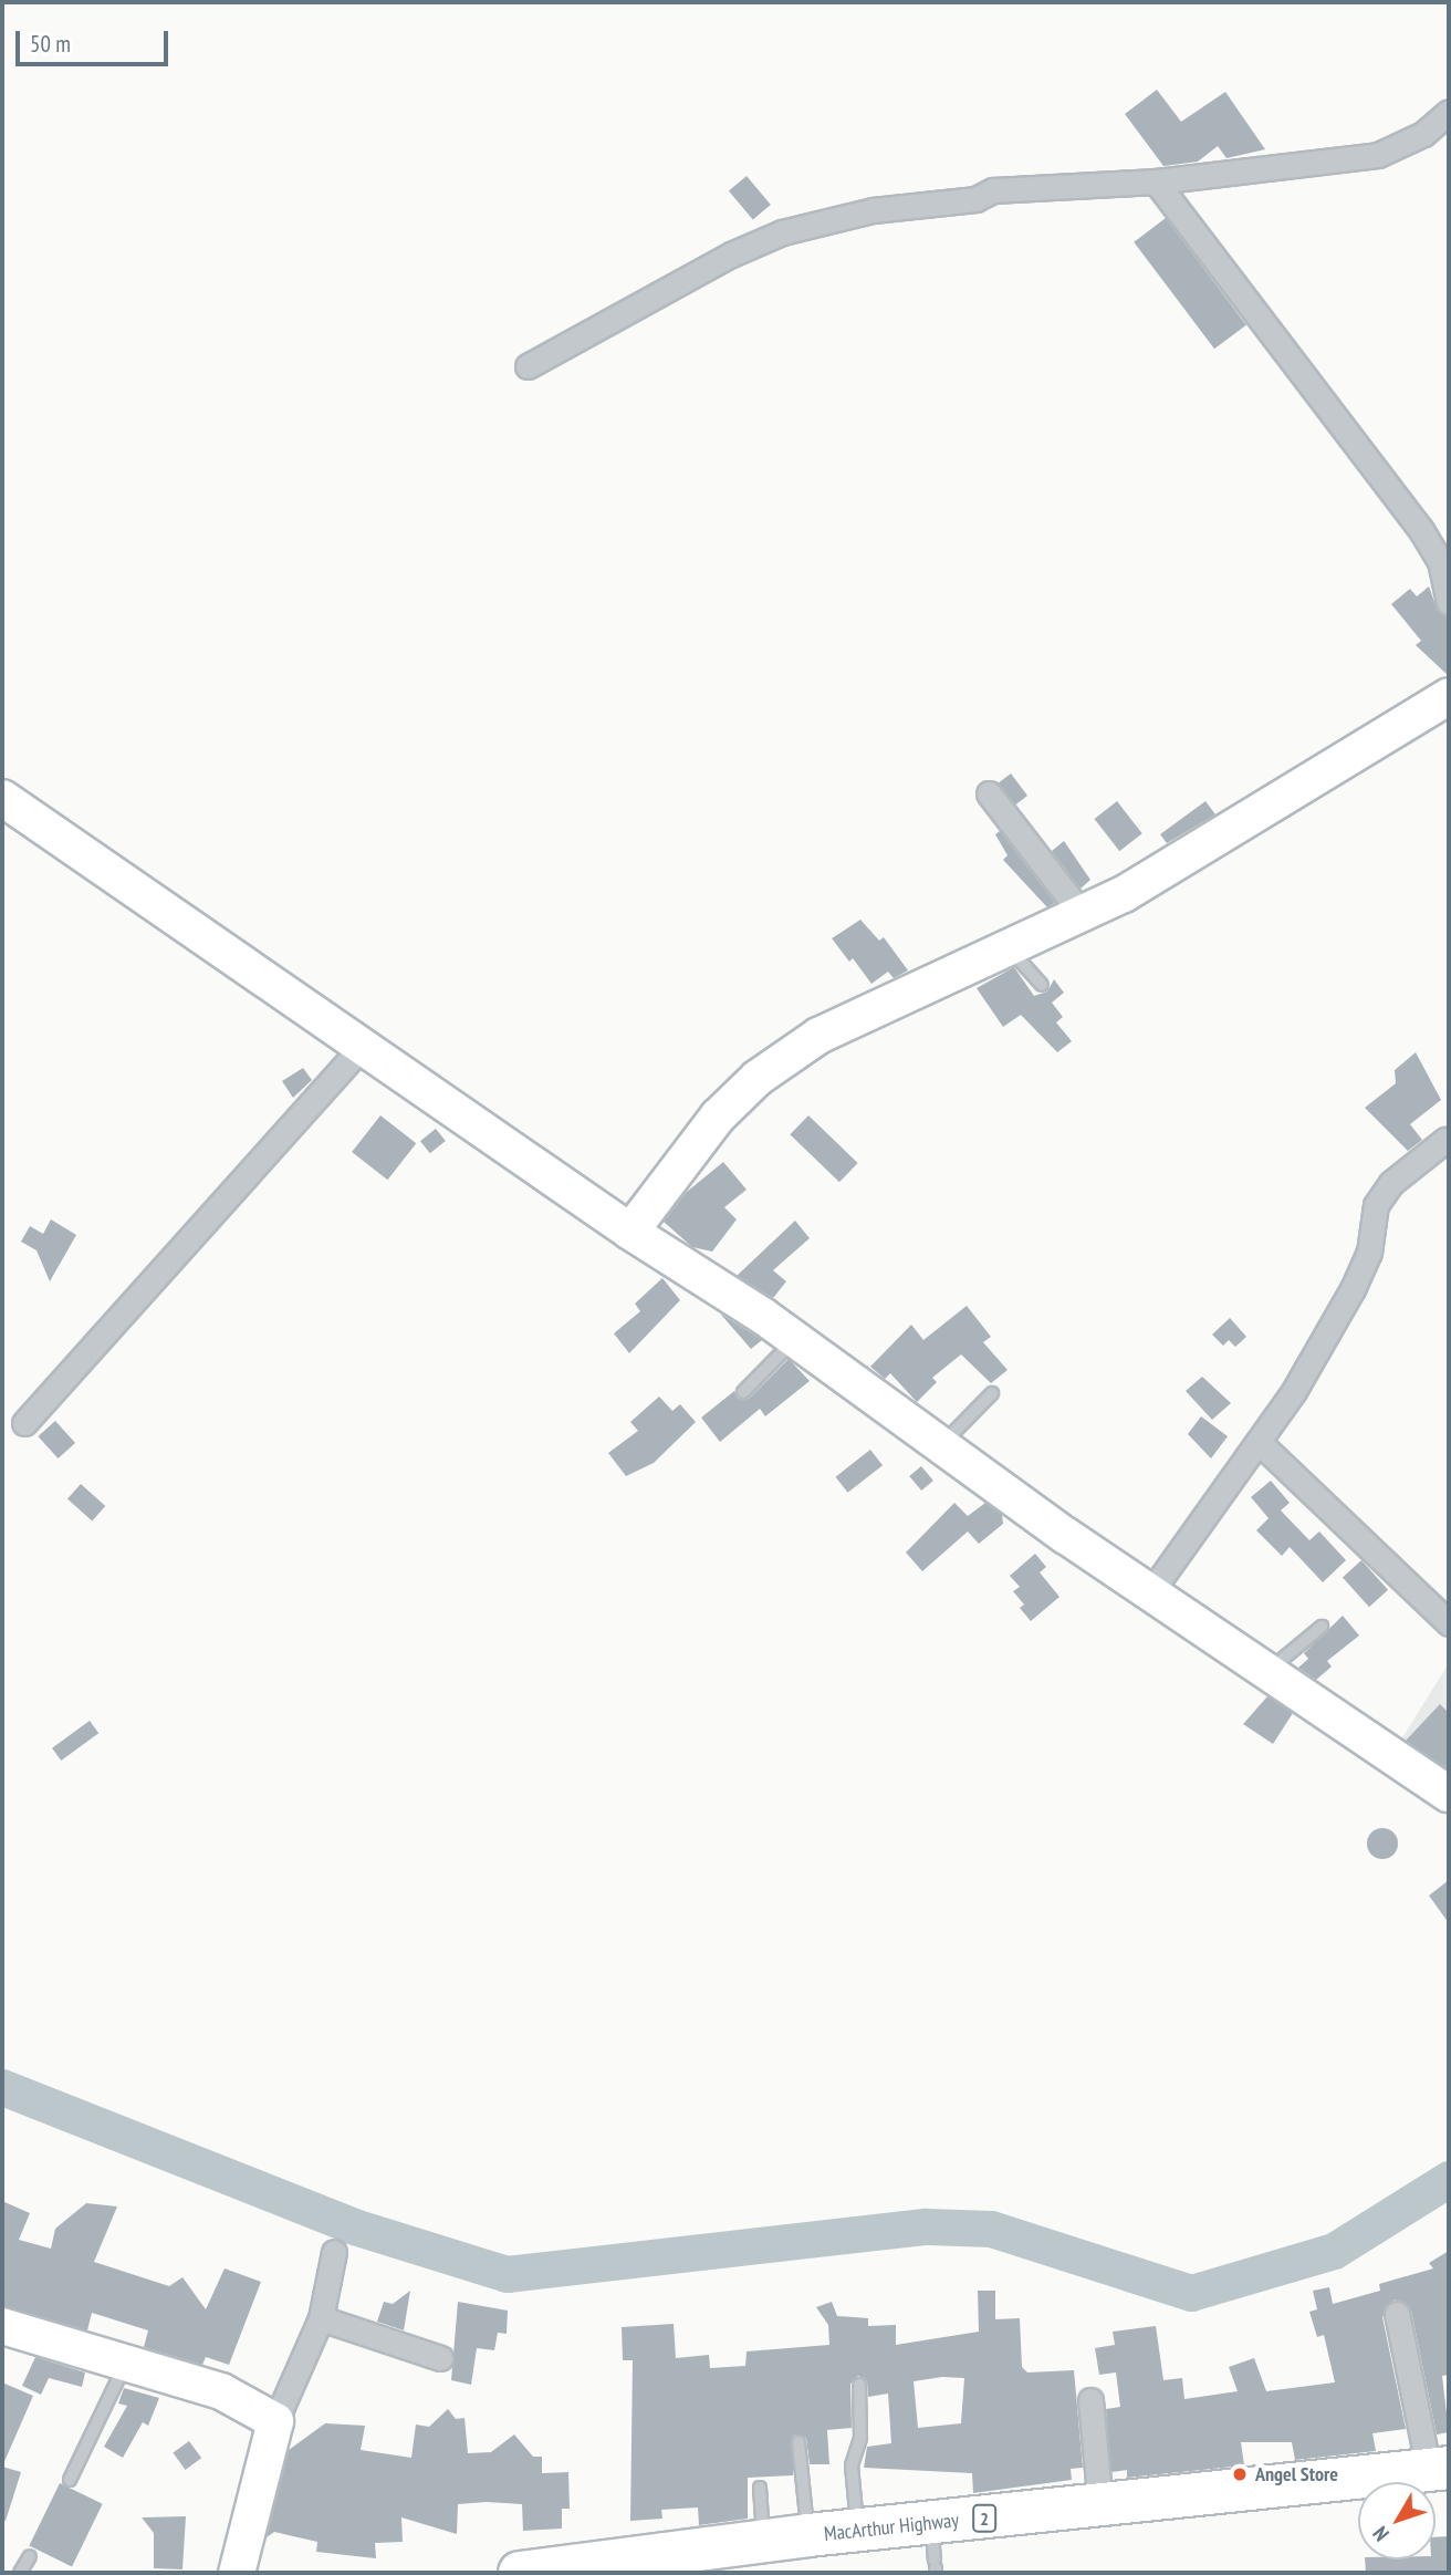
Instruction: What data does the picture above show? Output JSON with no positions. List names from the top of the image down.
{
  "streets": {
    "highway": ["2", "MacArthur Highway"]
  },
  "places": ["Angel Store"],
  "scale_bar": "50 m",
  "north": "bottom left"
}
